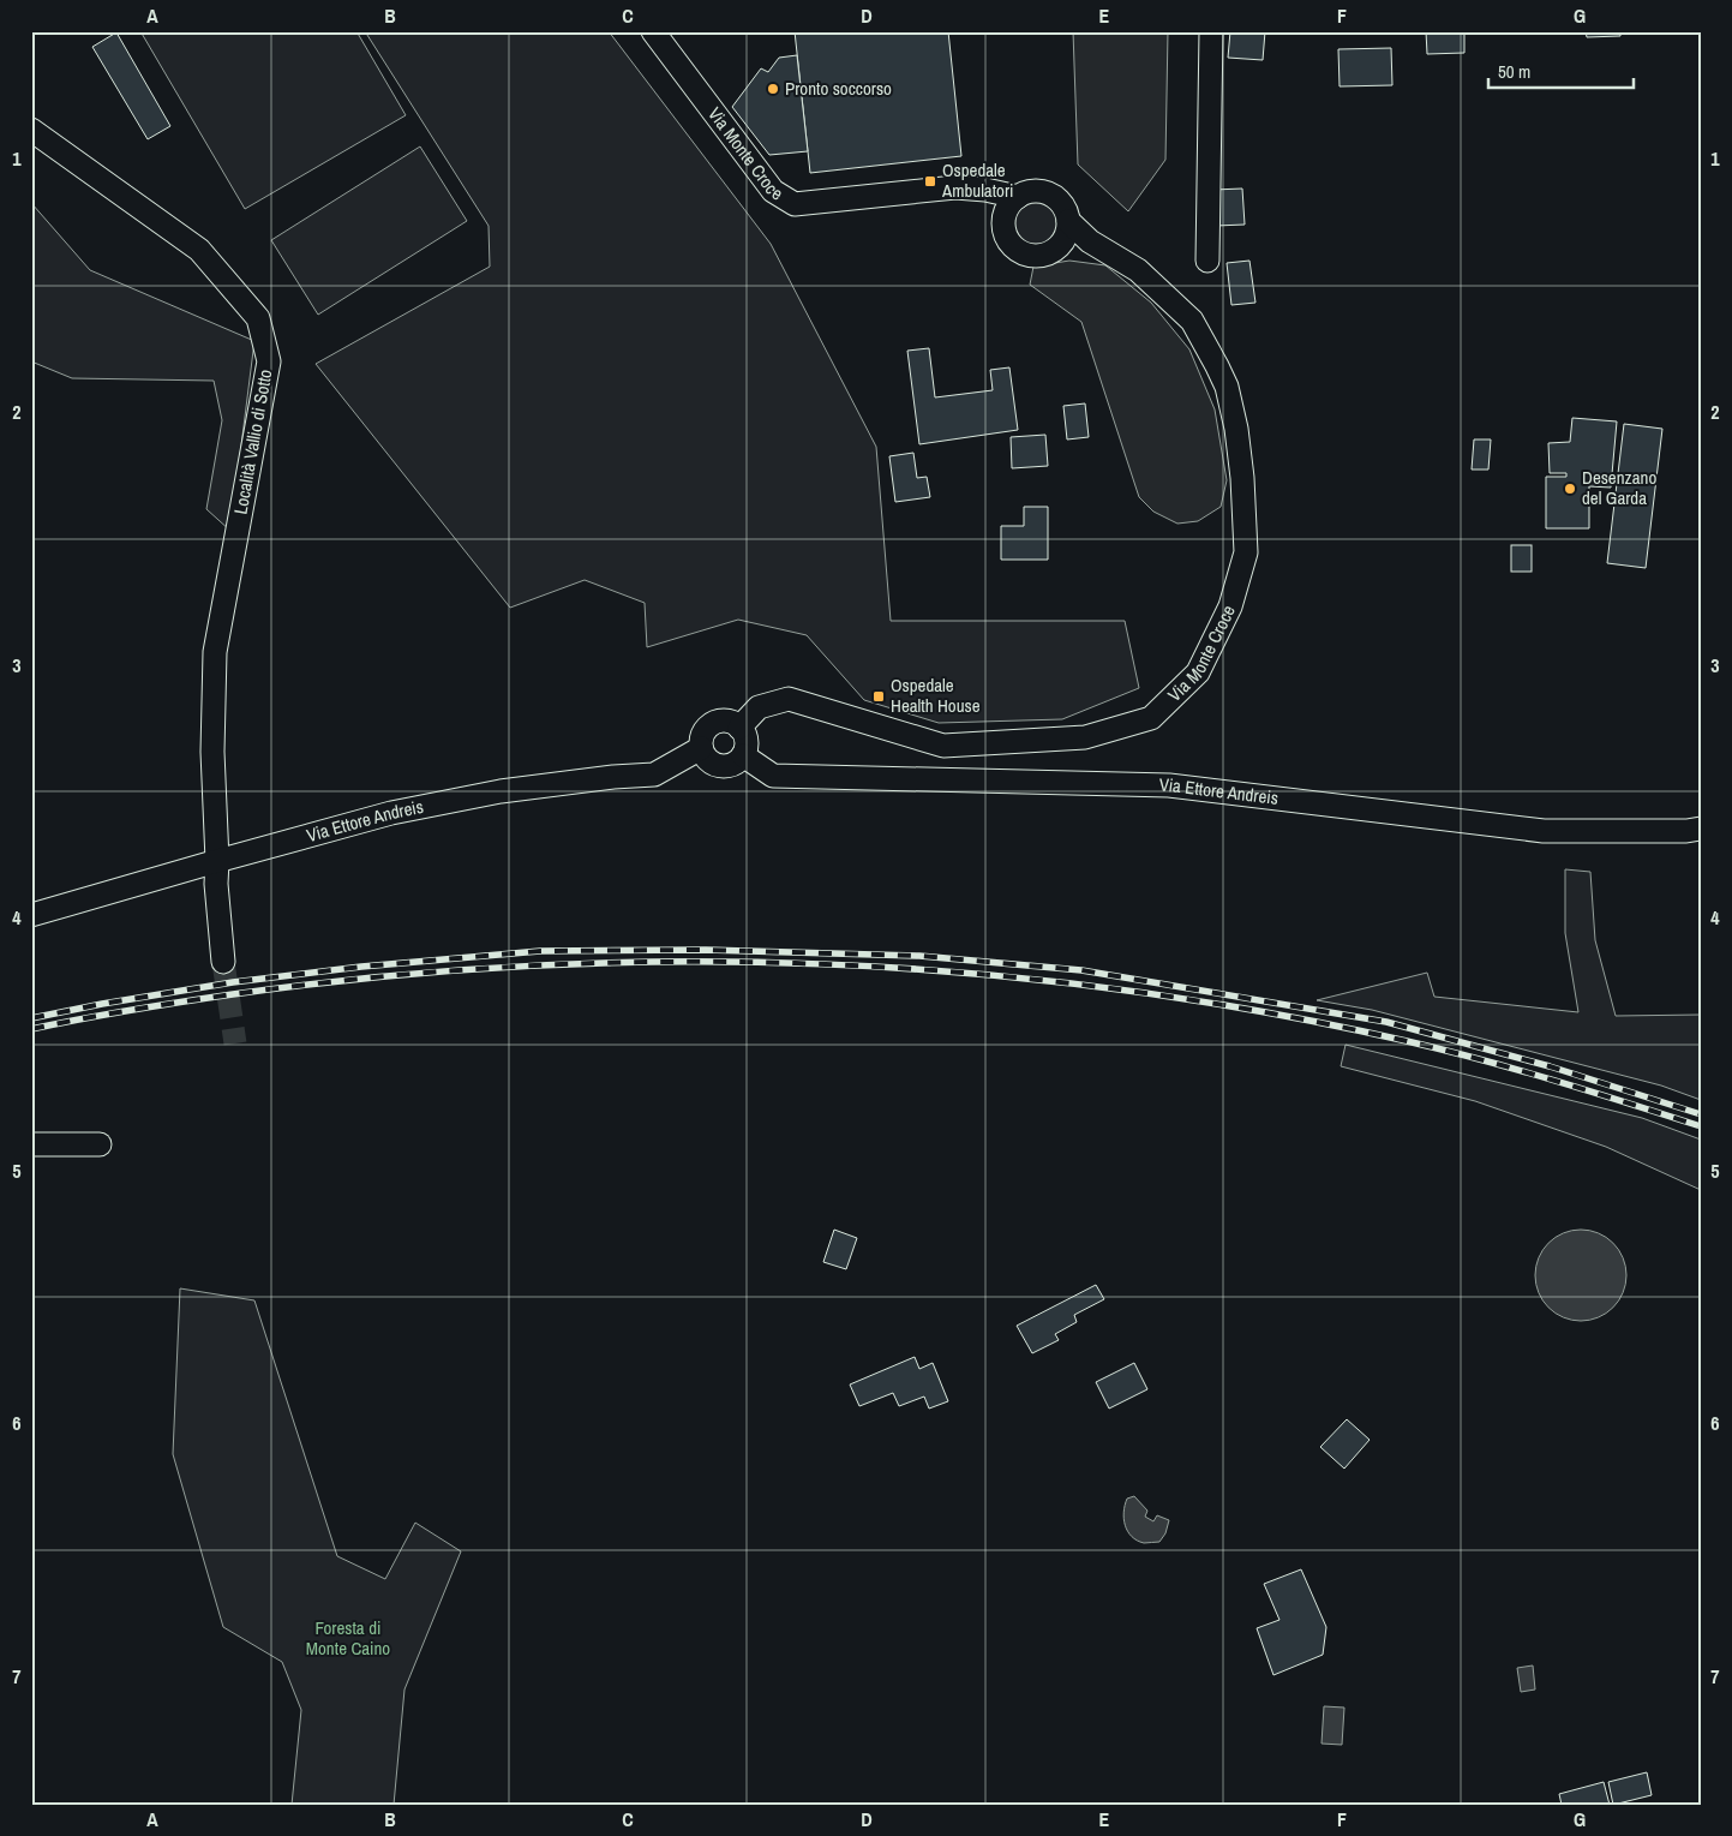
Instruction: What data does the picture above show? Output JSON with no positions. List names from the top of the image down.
{
  "streets": {
    "street": ["Via Monte Croce", "Località Vallio di Sotto", "Via Ettore Andreis"]
  },
  "crossings": [
    ["Via Monte Croce", "Via Ettore Andreis"],
    ["Località Vallio di Sotto", "Via Ettore Andreis"]
  ],
  "parks": ["Foresta di Monte Caino"],
  "places": {
    "other": ["Pronto soccorso", "Desenzano del Garda"],
    "transit": ["Ospedale Ambulatori", "Ospedale Health House"]
  },
  "scale_bar": "50 m",
  "grid": {
    "columns": [
      "A",
      "B",
      "C",
      "D",
      "E",
      "F",
      "G"
    ],
    "rows": [
      "1",
      "2",
      "3",
      "4",
      "5",
      "6",
      "7"
    ]
  }
}
